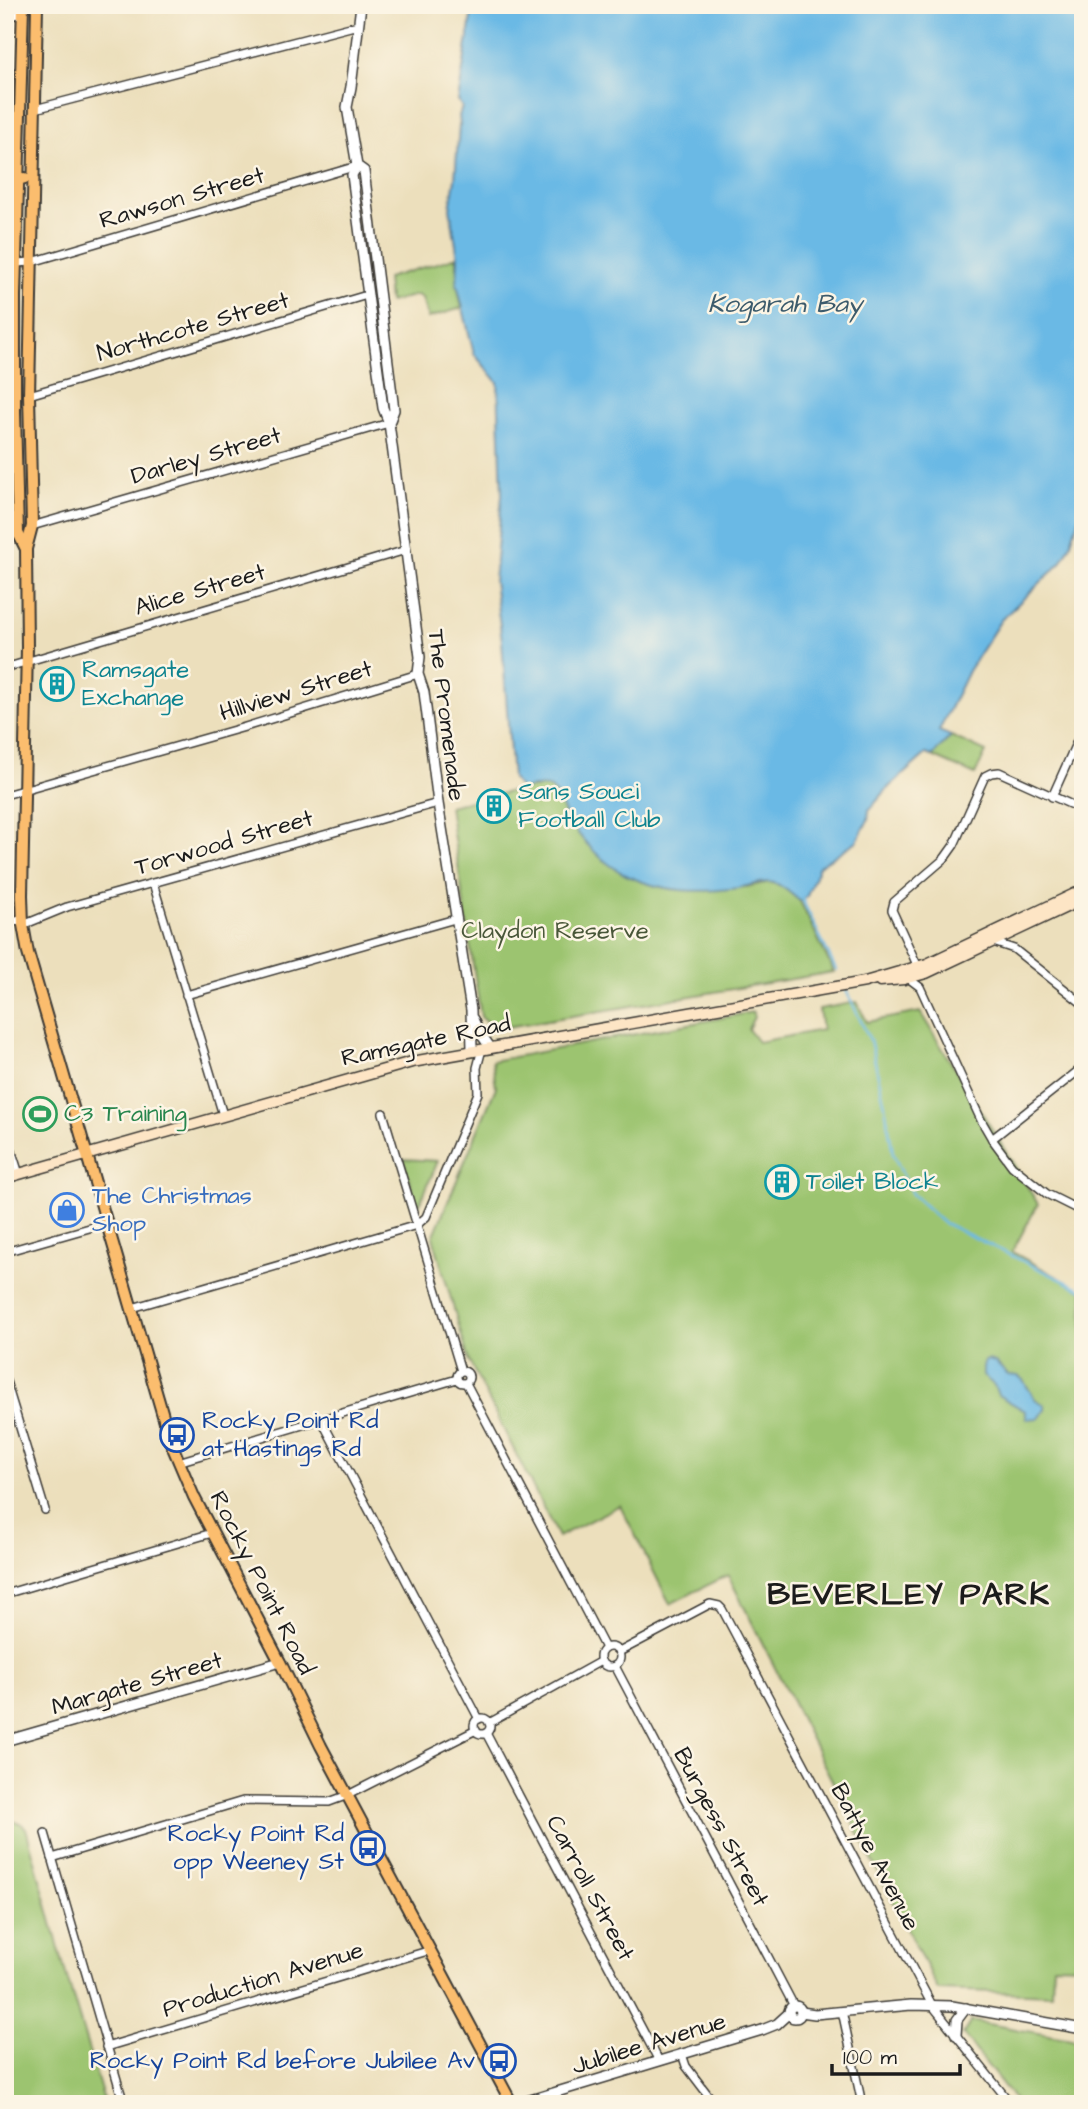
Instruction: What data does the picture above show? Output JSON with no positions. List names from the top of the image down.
{
  "streets": {
    "main road": ["Ramsgate Road", "Rocky Point Road"],
    "street": [
      "Rawson Street",
      "Northcote Street",
      "Darley Street",
      "Alice Street",
      "Hillview Street",
      "The Promenade",
      "Torwood Street",
      "Margate Street",
      "Burgess Street",
      "Battye Avenue",
      "Carroll Street",
      "Production Avenue",
      "Jubilee Avenue"
    ]
  },
  "crossings": [
    ["Rawson Street", "The Promenade"],
    ["Rawson Street", "Rocky Point Road"],
    ["Northcote Street", "The Promenade"],
    ["Northcote Street", "Rocky Point Road"],
    ["Darley Street", "The Promenade"],
    ["Darley Street", "Rocky Point Road"],
    ["Alice Street", "The Promenade"],
    ["Alice Street", "Rocky Point Road"],
    ["Hillview Street", "The Promenade"],
    ["Hillview Street", "Rocky Point Road"],
    ["The Promenade", "Torwood Street"],
    ["The Promenade", "Ramsgate Road"],
    ["Torwood Street", "Rocky Point Road"],
    ["Ramsgate Road", "Rocky Point Road"],
    ["Rocky Point Road", "Margate Street"],
    ["Rocky Point Road", "Production Avenue"],
    ["Rocky Point Road", "Jubilee Avenue"],
    ["Burgess Street", "Battye Avenue"],
    ["Burgess Street", "Jubilee Avenue"],
    ["Carroll Street", "Jubilee Avenue"]
  ],
  "districts": ["BEVERLEY PARK"],
  "water": ["Kogarah Bay"],
  "parks": ["Claydon Reserve"],
  "places": {
    "building": ["Ramsgate Exchange", "Sans Souci Football Club", "Toilet Block"],
    "sports": ["C3 Training"],
    "shop": ["The Christmas Shop"],
    "bus stop": ["Rocky Point Rd at Hastings Rd", "Rocky Point Rd opp Weeney St", "Rocky Point Rd before Jubilee Av"]
  },
  "scale_bar": "100 m"
}
